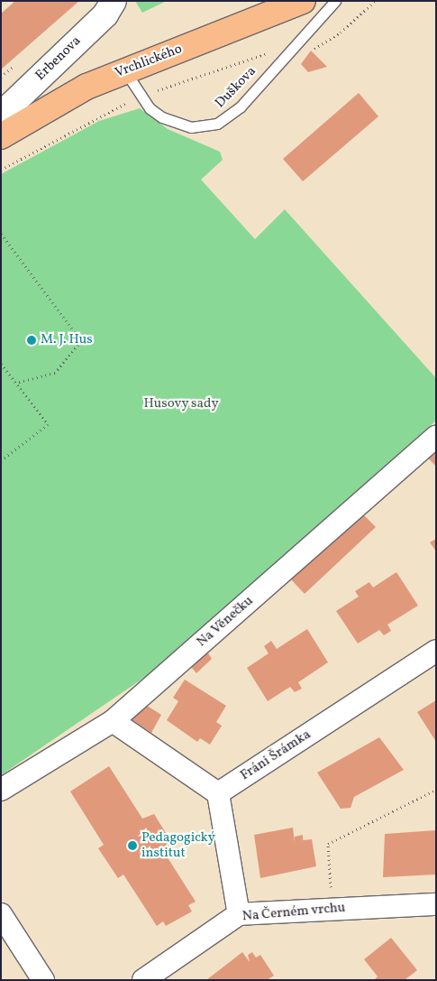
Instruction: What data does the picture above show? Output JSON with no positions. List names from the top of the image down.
{
  "streets": {
    "main road": ["Vrchlického"],
    "street": [
      "Erbenova",
      "Na Věnečku",
      "Fráni Šrámka",
      "Na Černém vrchu"
    ],
    "lane": ["Duškova"]
  },
  "crossings": [
    ["Vrchlického", "Duškova"]
  ],
  "parks": ["Husovy sady"],
  "places": ["M. J. Hus", "Pedagogický institut"]
}
